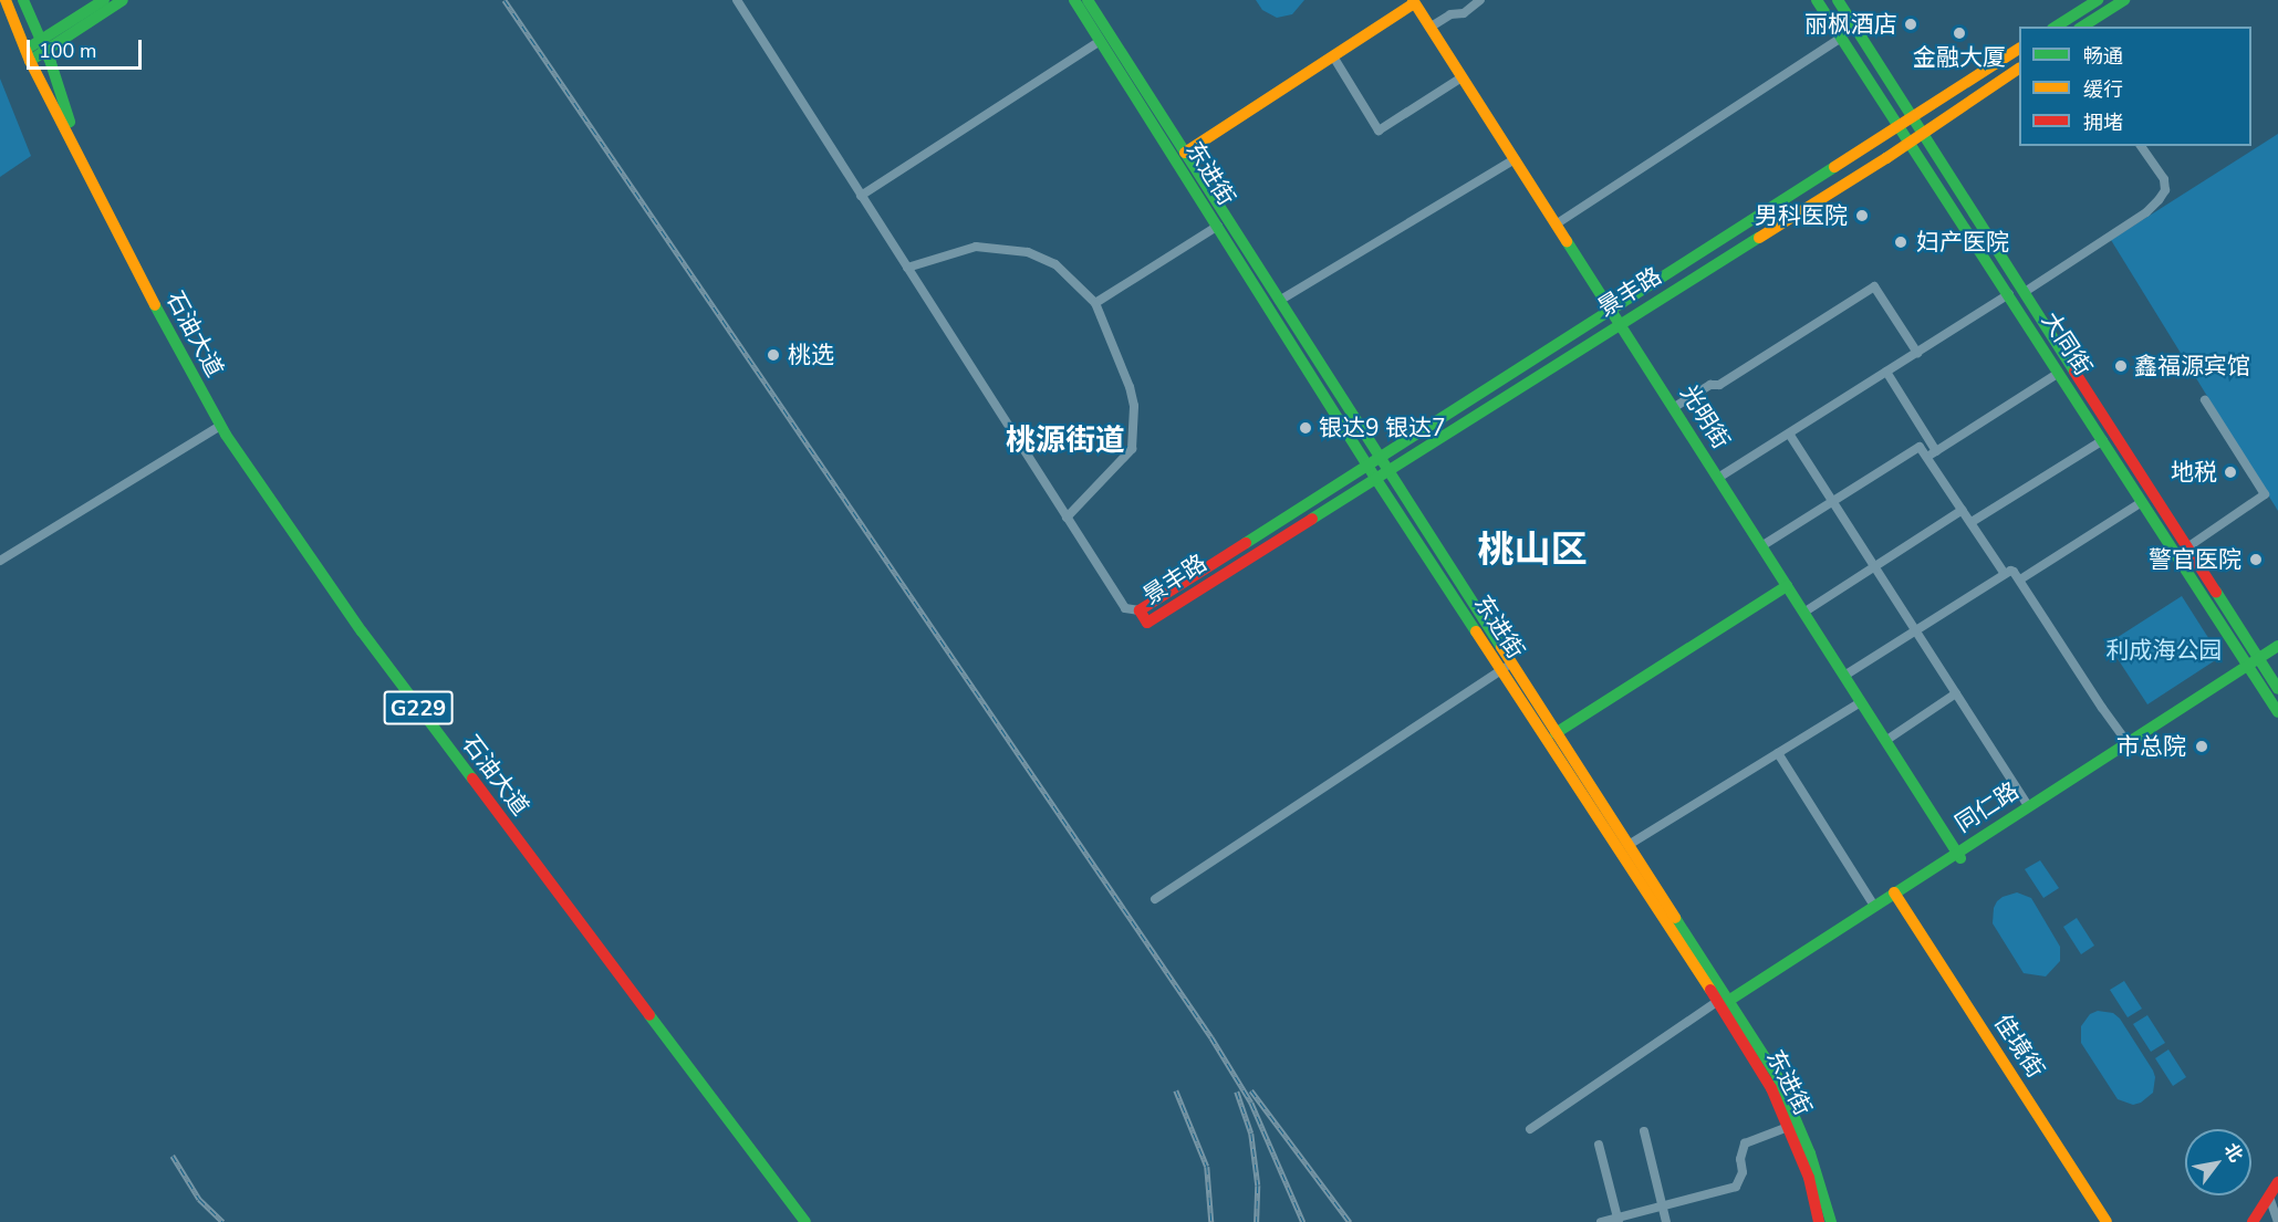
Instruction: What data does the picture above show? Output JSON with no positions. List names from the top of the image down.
{
  "streets": {
    "main road": [
      "东进街",
      "景丰路",
      "石油大道",
      "大同街",
      "光明街",
      "G229",
      "同仁路",
      "佳境街"
    ]
  },
  "crossings": [
    ["东进街", "景丰路"],
    ["东进街", "同仁路"],
    ["景丰路", "大同街"],
    ["景丰路", "光明街"],
    ["大同街", "同仁路"],
    ["光明街", "同仁路"],
    ["同仁路", "佳境街"]
  ],
  "districts": ["桃源街道", "桃山区"],
  "parks": ["利成海公园"],
  "places": [
    "丽枫酒店",
    "金融大厦",
    "男科医院",
    "妇产医院",
    "桃选",
    "鑫福源宾馆",
    "银达9 银达7",
    "地税",
    "警官医院",
    "市总院"
  ],
  "legend": ["畅通", "缓行", "拥堵"],
  "scale_bar": "100 m",
  "north": "top right"
}
